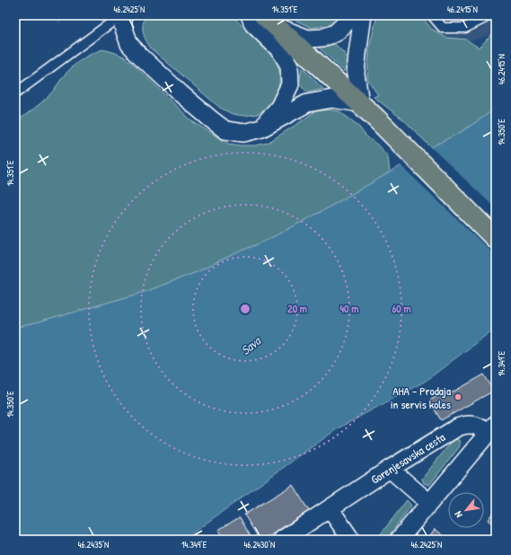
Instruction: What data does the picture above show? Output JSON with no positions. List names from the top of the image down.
{
  "streets": {
    "street": ["Gorenjesavska cesta"]
  },
  "water": ["Sava"],
  "places": ["AHA - Prodaja in servis koles"],
  "north": "bottom left",
  "coordinates": [
    "46.2425°N",
    "14.351°E",
    "46.2415°N",
    "14.350°E",
    "14.349°E",
    "46.2435°N",
    "46.2430°N"
  ],
  "rings": ["20 m", "40 m", "60 m"]
}
